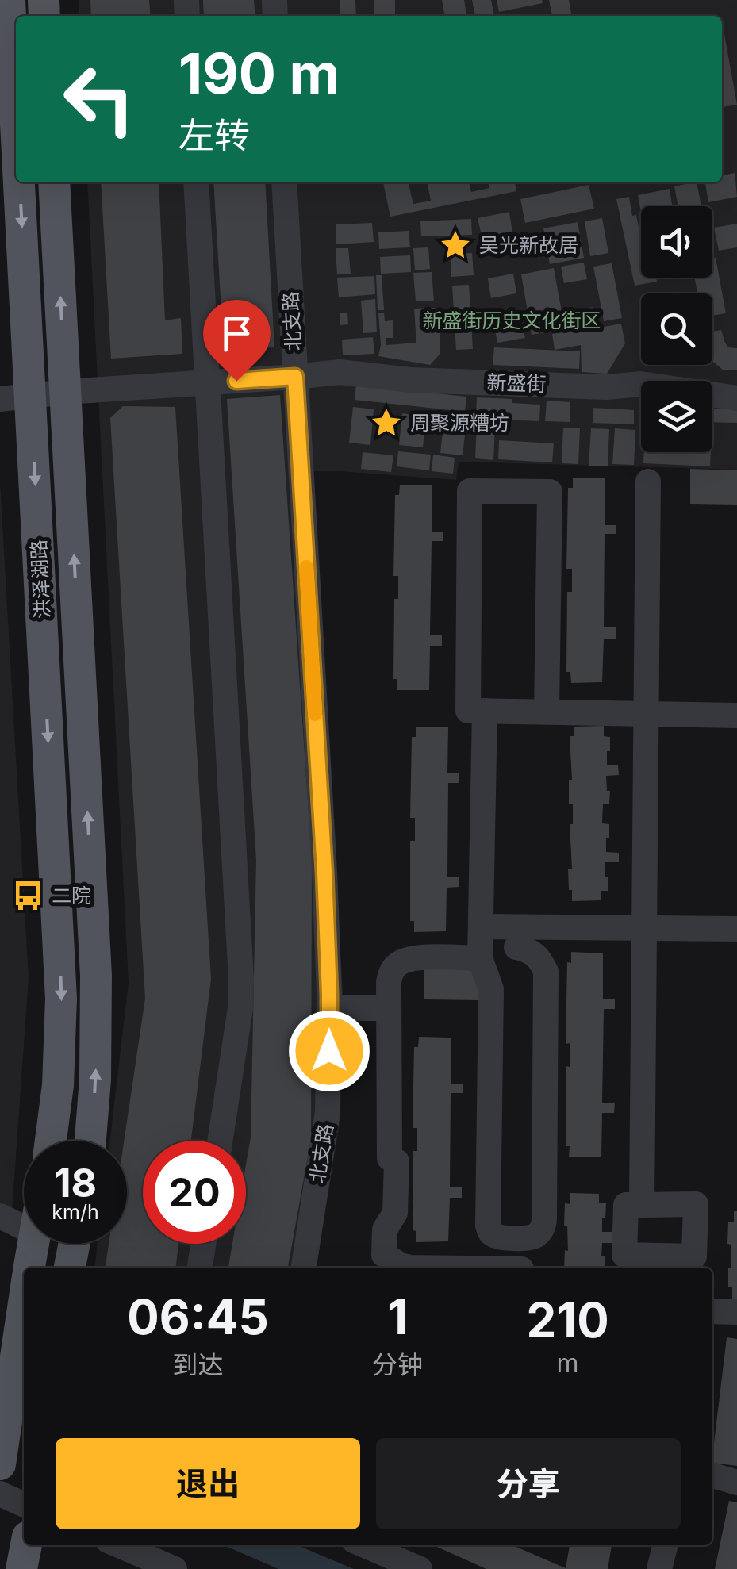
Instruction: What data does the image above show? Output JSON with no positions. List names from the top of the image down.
{
  "streets": {
    "main road": ["洪泽湖路"],
    "street": ["北支路", "新盛街"]
  },
  "crossings": [
    ["北支路", "新盛街"],
    ["新盛街", "洪泽湖路"]
  ],
  "parks": ["新盛街历史文化街区"],
  "places": {
    "place": ["吴光新故居", "周聚源糟坊"],
    "bus stop": ["二院"]
  },
  "page": {
    "turn": ["190 m", "左转"],
    "speed": "18 km/h",
    "limit": "20",
    "eta": [
      "06:45",
      "到达",
      "1",
      "分钟",
      "210",
      "m"
    ],
    "buttons": ["退出", "分享"]
  }
}
